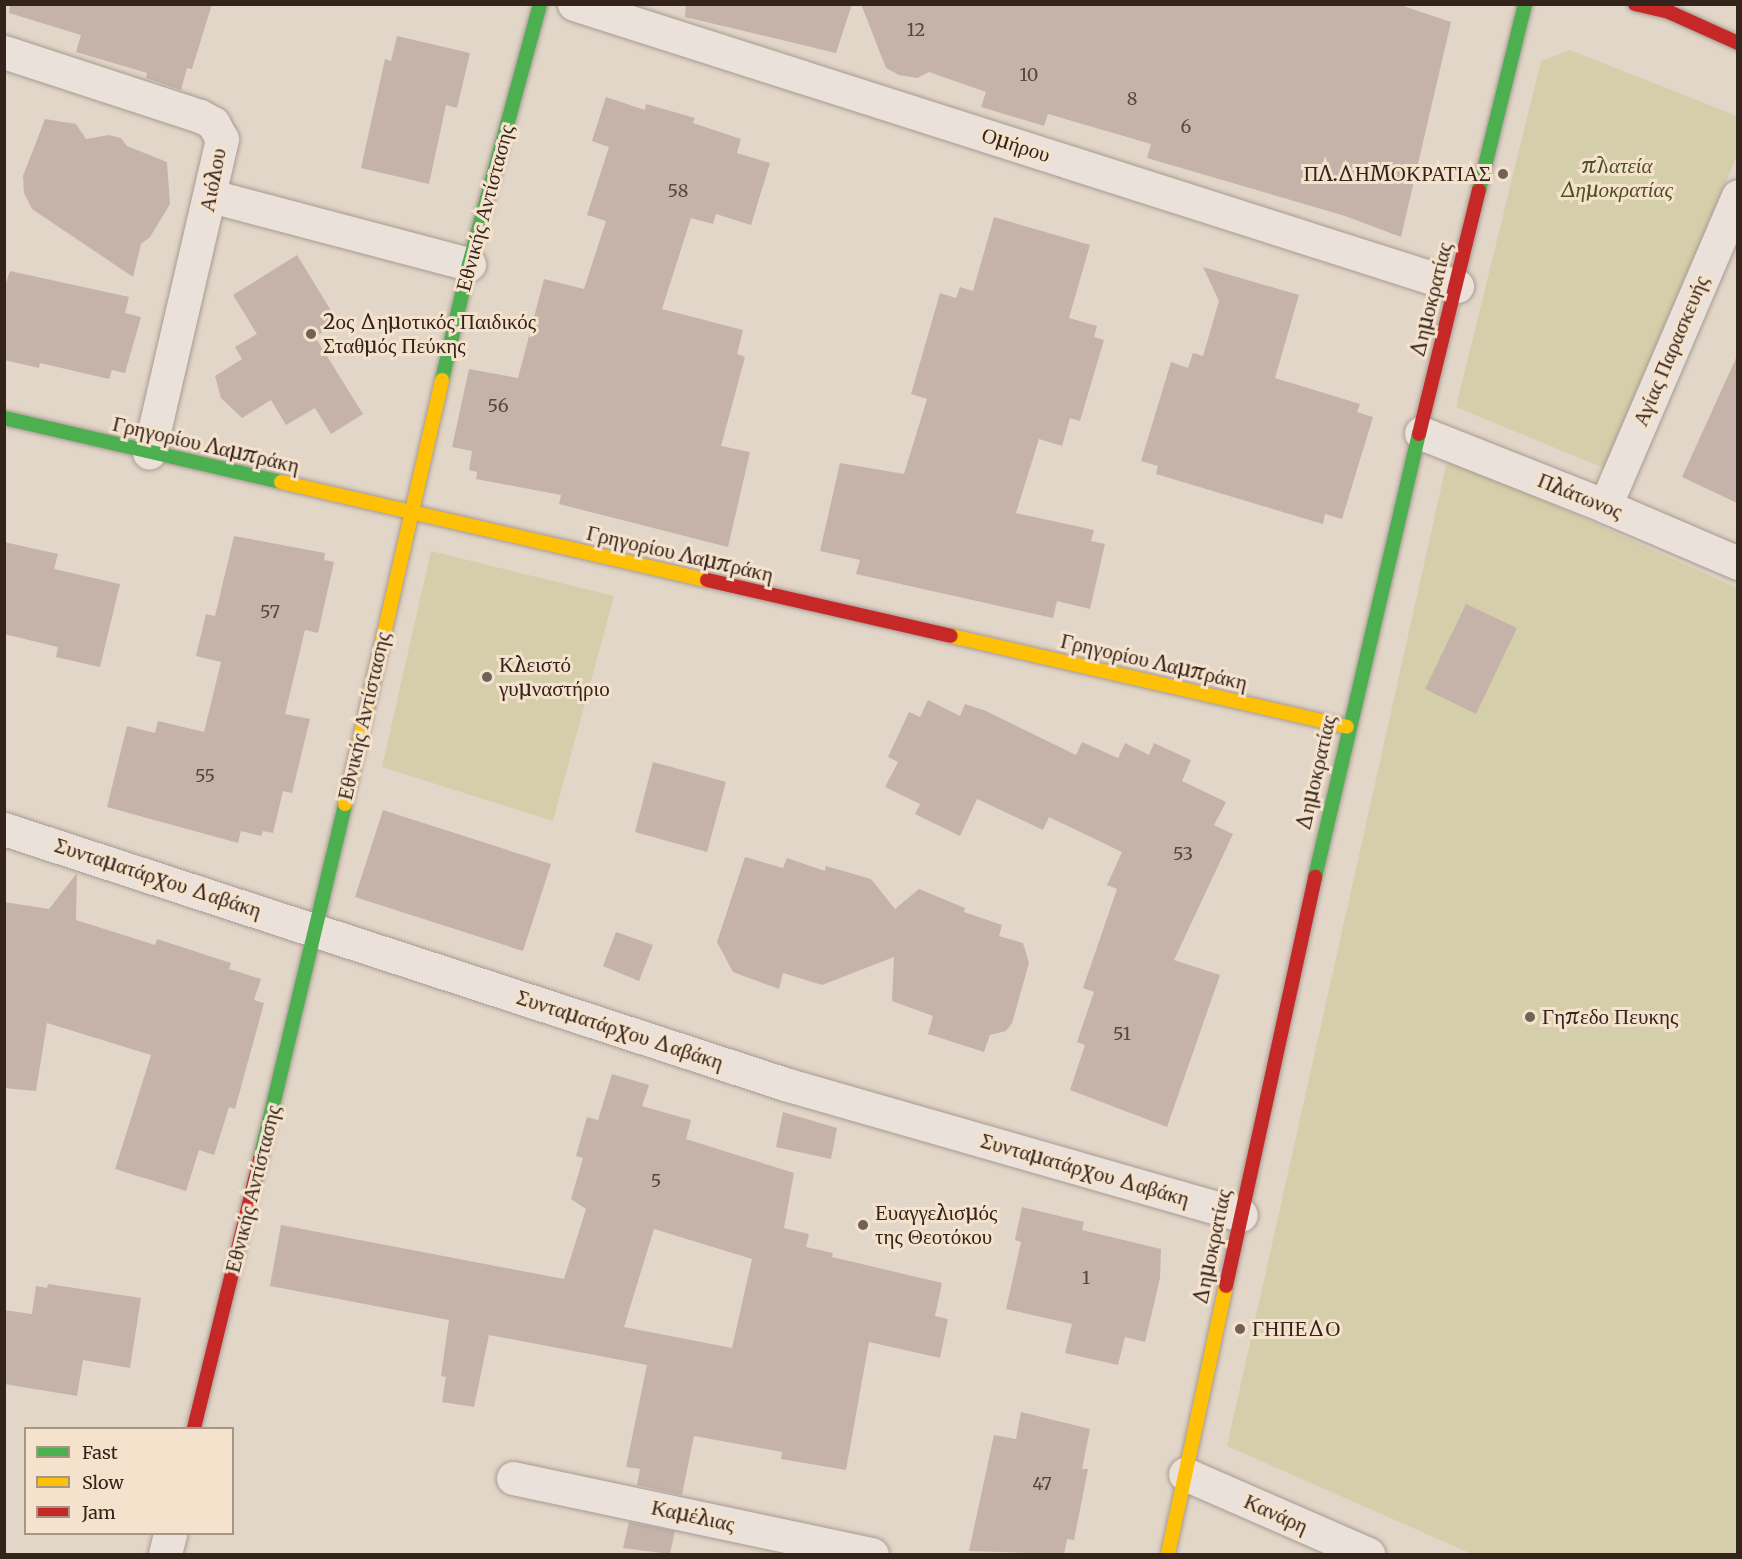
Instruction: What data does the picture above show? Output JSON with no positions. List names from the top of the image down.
{
  "streets": {
    "street": [
      "Ομήρου",
      "Αιόλου",
      "Εθνικής Αντίστασης",
      "Δημοκρατίας",
      "Αγίας Παρασκευής",
      "Γρηγορίου Λαμπράκη",
      "Πλάτωνος",
      "Συνταματάρχου Δαβάκη",
      "Κανάρη",
      "Καμέλιας"
    ]
  },
  "crossings": [
    ["Ομήρου", "Δημοκρατίας"],
    ["Αιόλου", "Γρηγορίου Λαμπράκη"],
    ["Εθνικής Αντίστασης", "Γρηγορίου Λαμπράκη"],
    ["Εθνικής Αντίστασης", "Συνταματάρχου Δαβάκη"],
    ["Δημοκρατίας", "Γρηγορίου Λαμπράκη"],
    ["Δημοκρατίας", "Πλάτωνος"],
    ["Δημοκρατίας", "Συνταματάρχου Δαβάκη"],
    ["Δημοκρατίας", "Κανάρη"],
    ["Αγίας Παρασκευής", "Πλάτωνος"]
  ],
  "parks": ["πλατεία Δημοκρατίας"],
  "places": [
    "ΠΛ.ΔΗΜΟΚΡΑΤΙΑΣ",
    "2ος Δημοτικός Παιδικός Σταθμός Πεύκης",
    "Κλειστό γυμναστήριο",
    "Γηπεδο Πευκης",
    "Ευαγγελισμός της Θεοτόκου",
    "ΓΗΠΕΔΟ"
  ],
  "house_numbers": [
    "12",
    "10",
    "8",
    "6",
    "58",
    "56",
    "57",
    "55",
    "53",
    "51",
    "5",
    "1",
    "47"
  ],
  "legend": ["Fast", "Slow", "Jam"]
}
